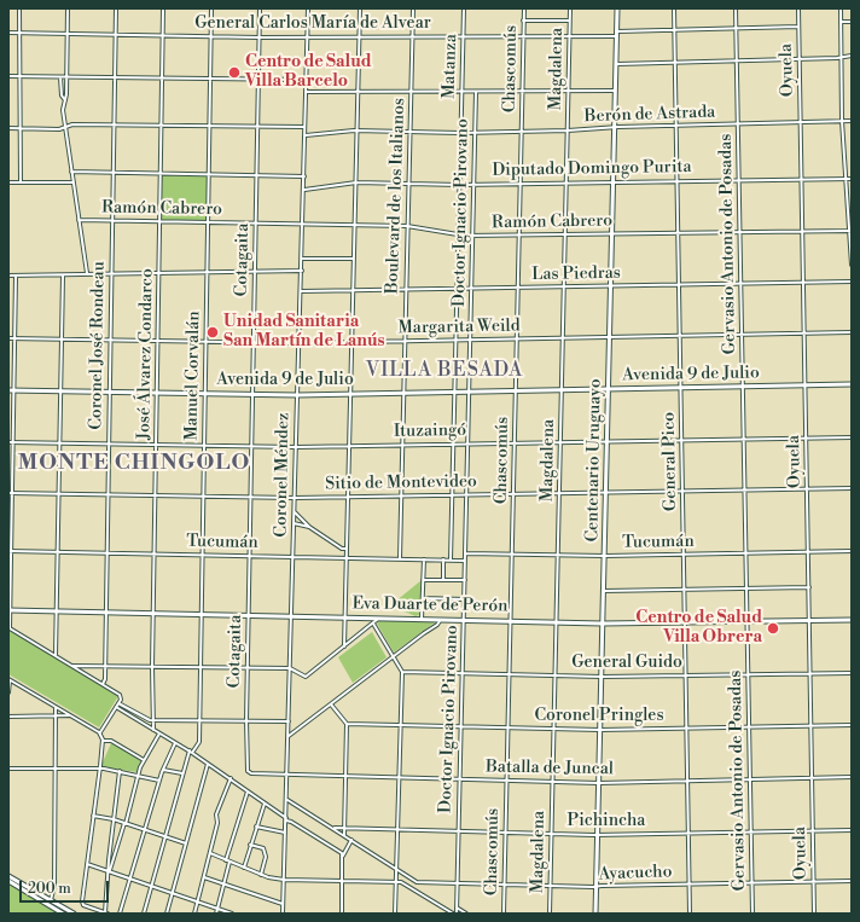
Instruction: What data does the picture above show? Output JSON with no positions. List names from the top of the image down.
{
  "streets": {
    "main road": ["Avenida 9 de Julio", "Centenario Uruguayo", "Eva Duarte de Perón"],
    "street": [
      "General Carlos María de Alvear",
      "Matanza",
      "Chascomús",
      "Magdalena",
      "Oyuela",
      "Berón de Astrada",
      "Diputado Domingo Purita",
      "Boulevard de los Italianos",
      "Ramón Cabrero",
      "Doctor Ignacio Pirovano",
      "Gervasio Antonio de Posadas",
      "Cotagaita",
      "Las Piedras",
      "Margarita Weild",
      "Coronel José Rondeau",
      "José Álvarez Condarco",
      "Manuel Corvalán",
      "Ituzaingó",
      "General Pico",
      "Coronel Méndez",
      "Sitio de Montevideo",
      "Tucumán",
      "General Guido",
      "Coronel Pringles",
      "Batalla de Juncal",
      "Pichincha",
      "Ayacucho"
    ]
  },
  "crossings": [
    ["General Carlos María de Alvear", "Matanza"],
    ["General Carlos María de Alvear", "Chascomús"],
    ["General Carlos María de Alvear", "Magdalena"],
    ["General Carlos María de Alvear", "Oyuela"],
    ["General Carlos María de Alvear", "Boulevard de los Italianos"],
    ["General Carlos María de Alvear", "Gervasio Antonio de Posadas"],
    ["General Carlos María de Alvear", "Cotagaita"],
    ["General Carlos María de Alvear", "Coronel José Rondeau"],
    ["General Carlos María de Alvear", "José Álvarez Condarco"],
    ["General Carlos María de Alvear", "Manuel Corvalán"],
    ["General Carlos María de Alvear", "Centenario Uruguayo"],
    ["General Carlos María de Alvear", "General Pico"],
    ["General Carlos María de Alvear", "Coronel Méndez"],
    ["Matanza", "Berón de Astrada"],
    ["Matanza", "Diputado Domingo Purita"],
    ["Matanza", "Ramón Cabrero"],
    ["Matanza", "Las Piedras"],
    ["Matanza", "Margarita Weild"],
    ["Matanza", "Avenida 9 de Julio"],
    ["Matanza", "Ituzaingó"],
    ["Matanza", "Sitio de Montevideo"],
    ["Matanza", "Tucumán"],
    ["Chascomús", "Berón de Astrada"],
    ["Chascomús", "Diputado Domingo Purita"],
    ["Chascomús", "Ramón Cabrero"],
    ["Chascomús", "Las Piedras"],
    ["Chascomús", "Margarita Weild"],
    ["Chascomús", "Avenida 9 de Julio"],
    ["Chascomús", "Ituzaingó"],
    ["Chascomús", "Sitio de Montevideo"],
    ["Chascomús", "Tucumán"],
    ["Chascomús", "Eva Duarte de Perón"],
    ["Chascomús", "General Guido"],
    ["Chascomús", "Coronel Pringles"],
    ["Chascomús", "Batalla de Juncal"],
    ["Chascomús", "Pichincha"],
    ["Chascomús", "Ayacucho"],
    ["Magdalena", "Berón de Astrada"],
    ["Magdalena", "Diputado Domingo Purita"],
    ["Magdalena", "Ramón Cabrero"],
    ["Magdalena", "Las Piedras"],
    ["Magdalena", "Margarita Weild"],
    ["Magdalena", "Avenida 9 de Julio"],
    ["Magdalena", "Ituzaingó"],
    ["Magdalena", "Sitio de Montevideo"],
    ["Magdalena", "Tucumán"],
    ["Magdalena", "Eva Duarte de Perón"],
    ["Magdalena", "General Guido"],
    ["Magdalena", "Coronel Pringles"],
    ["Magdalena", "Batalla de Juncal"],
    ["Magdalena", "Pichincha"],
    ["Magdalena", "Ayacucho"],
    ["Oyuela", "Berón de Astrada"],
    ["Oyuela", "Diputado Domingo Purita"],
    ["Oyuela", "Ramón Cabrero"],
    ["Oyuela", "Las Piedras"],
    ["Oyuela", "Margarita Weild"],
    ["Oyuela", "Avenida 9 de Julio"],
    ["Oyuela", "Ituzaingó"],
    ["Oyuela", "Sitio de Montevideo"],
    ["Oyuela", "Tucumán"],
    ["Oyuela", "Eva Duarte de Perón"],
    ["Oyuela", "General Guido"],
    ["Oyuela", "Coronel Pringles"],
    ["Oyuela", "Batalla de Juncal"],
    ["Oyuela", "Pichincha"],
    ["Oyuela", "Ayacucho"],
    ["Berón de Astrada", "Boulevard de los Italianos"],
    ["Berón de Astrada", "Doctor Ignacio Pirovano"],
    ["Berón de Astrada", "Gervasio Antonio de Posadas"],
    ["Berón de Astrada", "Centenario Uruguayo"],
    ["Berón de Astrada", "General Pico"],
    ["Berón de Astrada", "Coronel Méndez"],
    ["Diputado Domingo Purita", "Boulevard de los Italianos"],
    ["Diputado Domingo Purita", "Doctor Ignacio Pirovano"],
    ["Diputado Domingo Purita", "Gervasio Antonio de Posadas"],
    ["Diputado Domingo Purita", "Centenario Uruguayo"],
    ["Diputado Domingo Purita", "General Pico"],
    ["Diputado Domingo Purita", "Coronel Méndez"],
    ["Boulevard de los Italianos", "Ramón Cabrero"],
    ["Boulevard de los Italianos", "Las Piedras"],
    ["Boulevard de los Italianos", "Margarita Weild"],
    ["Boulevard de los Italianos", "Avenida 9 de Julio"],
    ["Boulevard de los Italianos", "Ituzaingó"],
    ["Boulevard de los Italianos", "Sitio de Montevideo"],
    ["Boulevard de los Italianos", "Tucumán"],
    ["Ramón Cabrero", "Doctor Ignacio Pirovano"],
    ["Ramón Cabrero", "Gervasio Antonio de Posadas"],
    ["Ramón Cabrero", "Cotagaita"],
    ["Ramón Cabrero", "Coronel José Rondeau"],
    ["Ramón Cabrero", "José Álvarez Condarco"],
    ["Ramón Cabrero", "Manuel Corvalán"],
    ["Ramón Cabrero", "Centenario Uruguayo"],
    ["Ramón Cabrero", "General Pico"],
    ["Ramón Cabrero", "Coronel Méndez"],
    ["Doctor Ignacio Pirovano", "Las Piedras"],
    ["Doctor Ignacio Pirovano", "Margarita Weild"],
    ["Doctor Ignacio Pirovano", "Avenida 9 de Julio"],
    ["Doctor Ignacio Pirovano", "Ituzaingó"],
    ["Doctor Ignacio Pirovano", "Sitio de Montevideo"],
    ["Doctor Ignacio Pirovano", "Tucumán"],
    ["Doctor Ignacio Pirovano", "Eva Duarte de Perón"],
    ["Doctor Ignacio Pirovano", "General Guido"],
    ["Doctor Ignacio Pirovano", "Coronel Pringles"],
    ["Doctor Ignacio Pirovano", "Batalla de Juncal"],
    ["Doctor Ignacio Pirovano", "Pichincha"],
    ["Doctor Ignacio Pirovano", "Ayacucho"],
    ["Gervasio Antonio de Posadas", "Las Piedras"],
    ["Gervasio Antonio de Posadas", "Margarita Weild"],
    ["Gervasio Antonio de Posadas", "Avenida 9 de Julio"],
    ["Gervasio Antonio de Posadas", "Ituzaingó"],
    ["Gervasio Antonio de Posadas", "Sitio de Montevideo"],
    ["Gervasio Antonio de Posadas", "Tucumán"],
    ["Gervasio Antonio de Posadas", "Eva Duarte de Perón"],
    ["Gervasio Antonio de Posadas", "General Guido"],
    ["Gervasio Antonio de Posadas", "Coronel Pringles"],
    ["Gervasio Antonio de Posadas", "Batalla de Juncal"],
    ["Gervasio Antonio de Posadas", "Pichincha"],
    ["Gervasio Antonio de Posadas", "Ayacucho"],
    ["Cotagaita", "Margarita Weild"],
    ["Cotagaita", "Avenida 9 de Julio"],
    ["Cotagaita", "Ituzaingó"],
    ["Cotagaita", "Sitio de Montevideo"],
    ["Cotagaita", "Tucumán"],
    ["Cotagaita", "Eva Duarte de Perón"],
    ["Cotagaita", "Batalla de Juncal"],
    ["Las Piedras", "Centenario Uruguayo"],
    ["Las Piedras", "General Pico"],
    ["Las Piedras", "Coronel Méndez"],
    ["Margarita Weild", "Coronel José Rondeau"],
    ["Margarita Weild", "José Álvarez Condarco"],
    ["Margarita Weild", "Manuel Corvalán"],
    ["Margarita Weild", "Centenario Uruguayo"],
    ["Margarita Weild", "General Pico"],
    ["Margarita Weild", "Coronel Méndez"],
    ["Coronel José Rondeau", "Avenida 9 de Julio"],
    ["Coronel José Rondeau", "Ituzaingó"],
    ["Coronel José Rondeau", "Sitio de Montevideo"],
    ["Coronel José Rondeau", "Tucumán"],
    ["Coronel José Rondeau", "Eva Duarte de Perón"],
    ["José Álvarez Condarco", "Avenida 9 de Julio"],
    ["José Álvarez Condarco", "Ituzaingó"],
    ["José Álvarez Condarco", "Sitio de Montevideo"],
    ["José Álvarez Condarco", "Tucumán"],
    ["José Álvarez Condarco", "Eva Duarte de Perón"],
    ["Avenida 9 de Julio", "Manuel Corvalán"],
    ["Avenida 9 de Julio", "Centenario Uruguayo"],
    ["Avenida 9 de Julio", "General Pico"],
    ["Avenida 9 de Julio", "Coronel Méndez"],
    ["Manuel Corvalán", "Ituzaingó"],
    ["Manuel Corvalán", "Sitio de Montevideo"],
    ["Manuel Corvalán", "Tucumán"],
    ["Manuel Corvalán", "Eva Duarte de Perón"],
    ["Ituzaingó", "Centenario Uruguayo"],
    ["Ituzaingó", "General Pico"],
    ["Ituzaingó", "Coronel Méndez"],
    ["Centenario Uruguayo", "Sitio de Montevideo"],
    ["Centenario Uruguayo", "Tucumán"],
    ["Centenario Uruguayo", "Eva Duarte de Perón"],
    ["Centenario Uruguayo", "General Guido"],
    ["Centenario Uruguayo", "Coronel Pringles"],
    ["Centenario Uruguayo", "Batalla de Juncal"],
    ["Centenario Uruguayo", "Pichincha"],
    ["Centenario Uruguayo", "Ayacucho"],
    ["General Pico", "Sitio de Montevideo"],
    ["General Pico", "Tucumán"],
    ["General Pico", "Eva Duarte de Perón"],
    ["General Pico", "General Guido"],
    ["General Pico", "Coronel Pringles"],
    ["General Pico", "Batalla de Juncal"],
    ["General Pico", "Pichincha"],
    ["General Pico", "Ayacucho"],
    ["Coronel Méndez", "Sitio de Montevideo"],
    ["Coronel Méndez", "Tucumán"],
    ["Coronel Méndez", "Eva Duarte de Perón"],
    ["Coronel Méndez", "Batalla de Juncal"]
  ],
  "districts": ["VILLA BESADA", "MONTE CHINGOLO"],
  "places": ["Centro de Salud Villa Barcelo", "Unidad Sanitaria San Martín de Lanús", "Centro de Salud Villa Obrera"],
  "scale_bar": "200 m"
}
